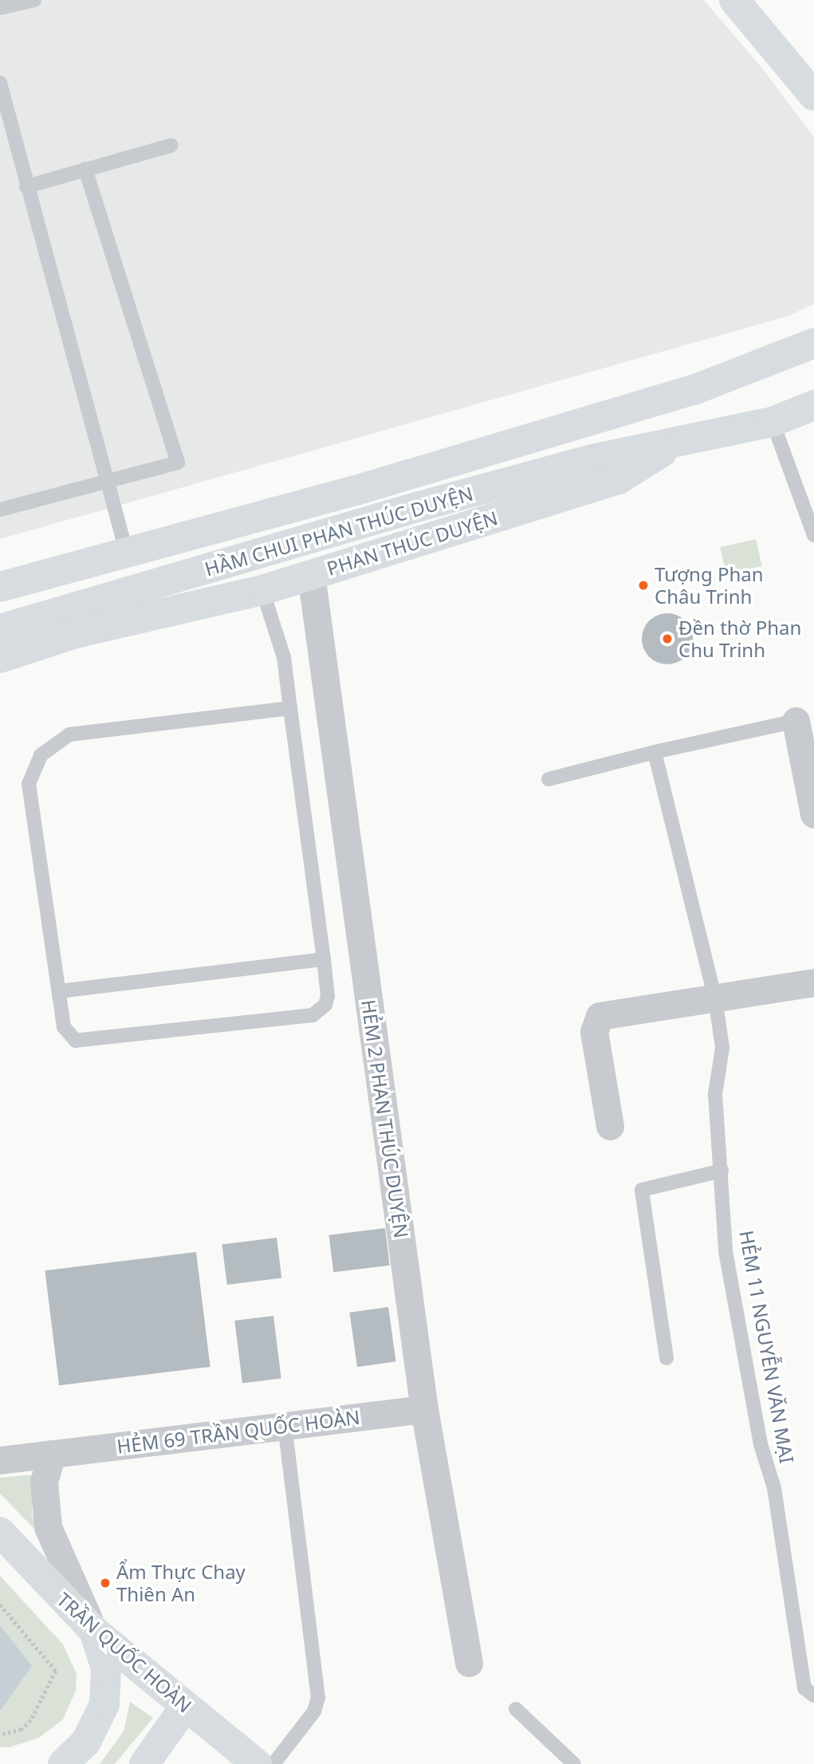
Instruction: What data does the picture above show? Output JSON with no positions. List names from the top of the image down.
{
  "streets": {
    "main road": ["HẦM CHUI PHAN THÚC DUYỆN", "PHAN THÚC DUYỆN", "TRẦN QUỐC HOÀN"],
    "street": ["HẺM 2 PHAN THÚC DUYỆN", "HẺM 69 TRẦN QUỐC HOÀN"],
    "lane": ["HẺM 11 NGUYỄN VĂN MẠI"]
  },
  "crossings": [
    ["HẦM CHUI PHAN THÚC DUYỆN", "PHAN THÚC DUYỆN"],
    ["PHAN THÚC DUYỆN", "HẺM 2 PHAN THÚC DUYỆN"],
    ["HẺM 2 PHAN THÚC DUYỆN", "HẺM 69 TRẦN QUỐC HOÀN"]
  ],
  "places": ["Tượng Phan Châu Trinh", "Đền thờ Phan Chu Trinh", "Ẩm Thực Chay Thiên An"]
}
